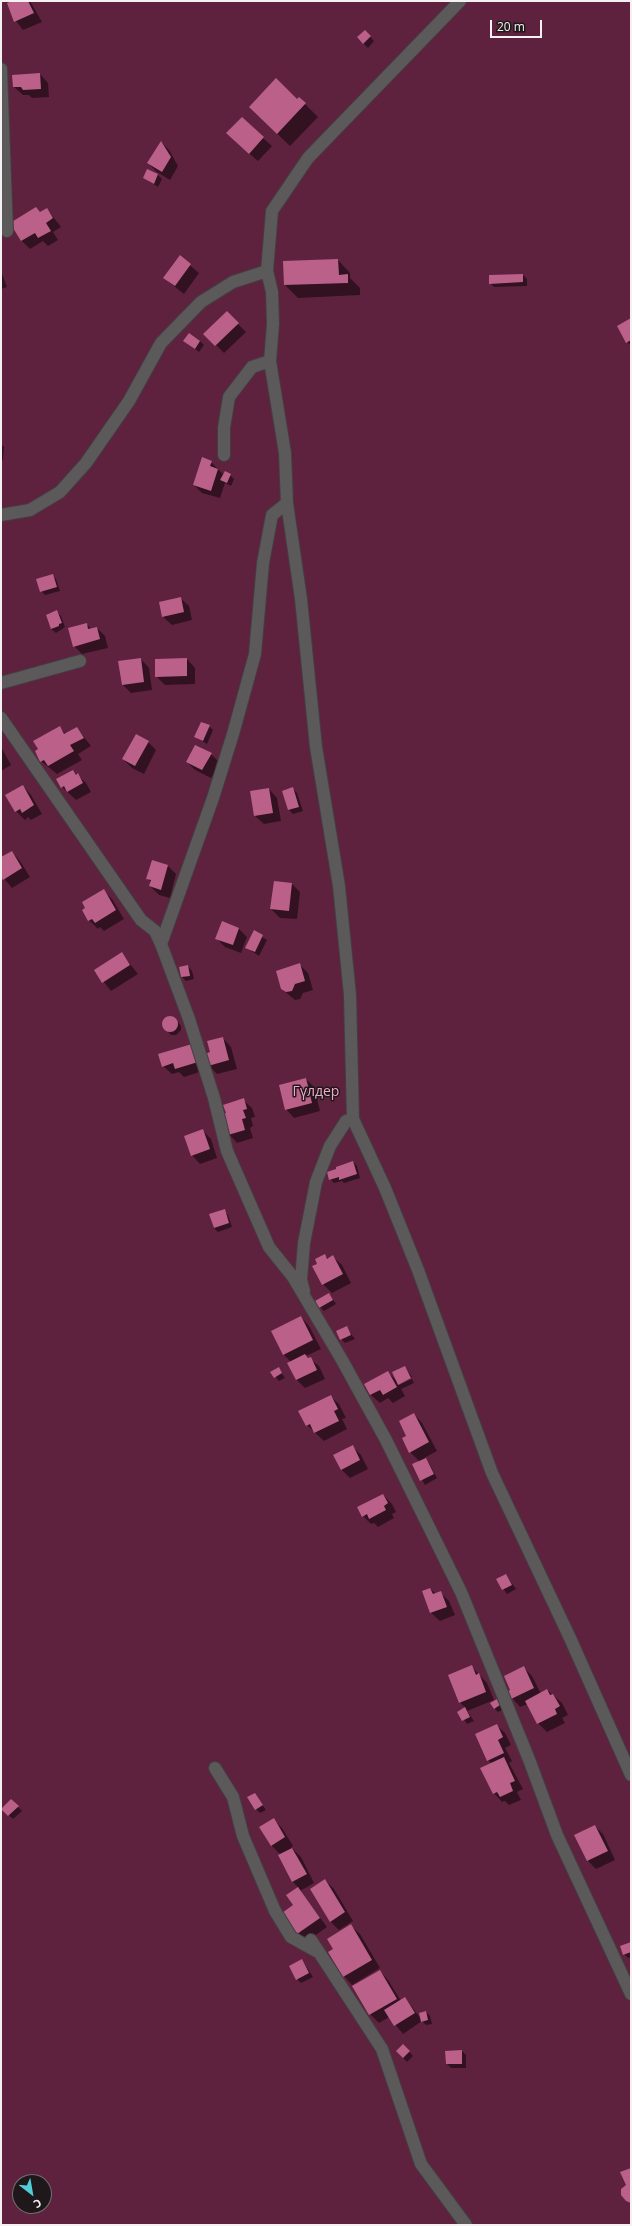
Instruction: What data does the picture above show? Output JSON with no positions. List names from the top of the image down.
{
  "parks": ["Гүлдер"],
  "scale_bar": "20 m",
  "north": "bottom right"
}
